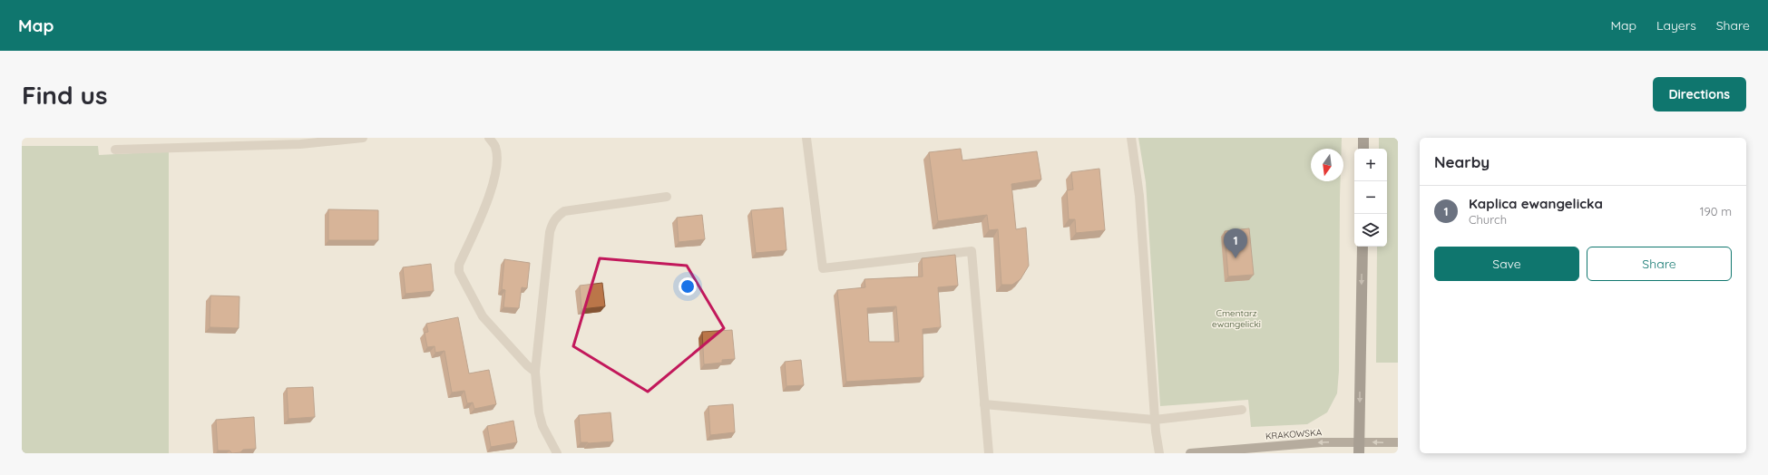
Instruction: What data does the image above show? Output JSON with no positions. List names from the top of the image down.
{
  "streets": {
    "main road": ["KRAKOWSKA"]
  },
  "one_way": ["KRAKOWSKA"],
  "parks": ["Cmentarz ewangelicki"],
  "north": "bottom",
  "page": {
    "header": "Map",
    "nav": ["Map", "Layers", "Share"],
    "buttons": [
      "Directions",
      ["Save", "Share"]
    ],
    "title": "Find us",
    "heading": "Nearby",
    "map_buttons": ["+", "−"],
    "list": [
      {
        "mark": "1",
        "name": "Kaplica ewangelicka",
        "note": "Church",
        "value": "190 m"
      }
    ],
    "pins": "1"
  }
}
